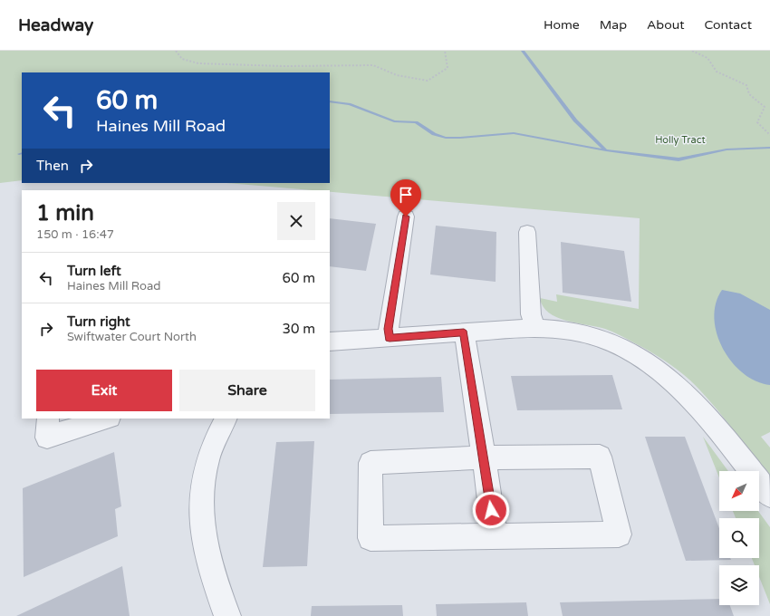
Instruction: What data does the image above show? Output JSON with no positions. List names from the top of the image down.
{
  "parks": ["Holly Tract"],
  "north": "bottom left",
  "page": {
    "header": "Headway",
    "nav": [
      "Home",
      "Map",
      "About",
      "Contact"
    ],
    "turn": ["60 m", "Haines Mill Road"],
    "then": "Then",
    "heading": ["1 min", "150 m · 16:47"],
    "list": [
      {
        "name": "Turn left",
        "note": "Haines Mill Road",
        "value": "60 m"
      },
      {
        "name": "Turn right",
        "note": "Swiftwater Court North",
        "value": "30 m"
      }
    ],
    "buttons": ["Exit", "Share"]
  }
}
